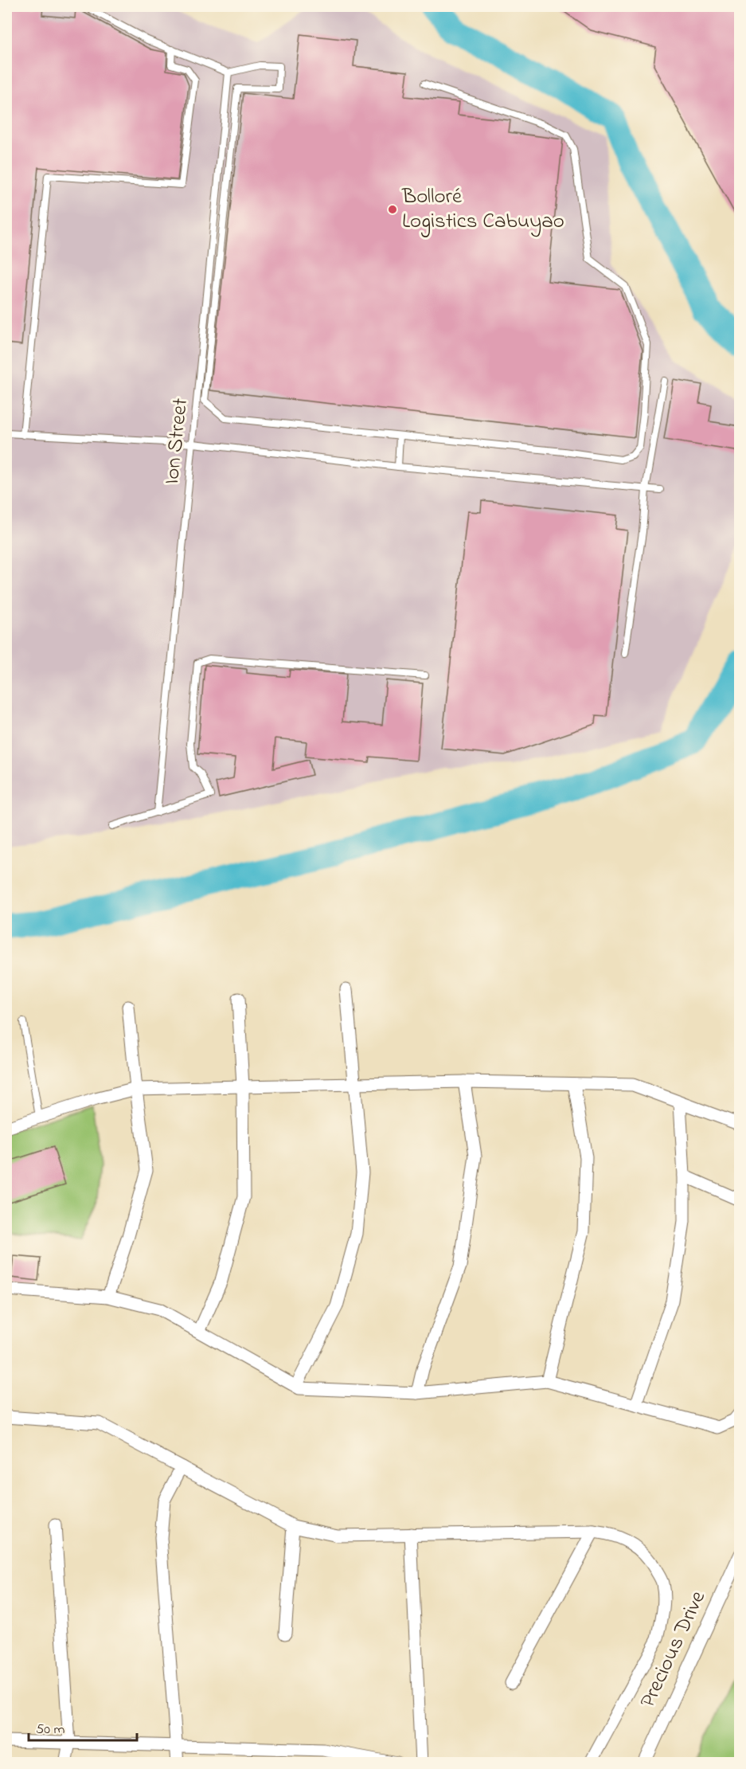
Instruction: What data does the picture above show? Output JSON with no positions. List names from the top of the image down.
{
  "streets": {
    "street": ["Precious Drive"],
    "lane": ["Ion Street"]
  },
  "places": ["Bolloré Logistics Cabuyao"],
  "scale_bar": "50 m"
}
